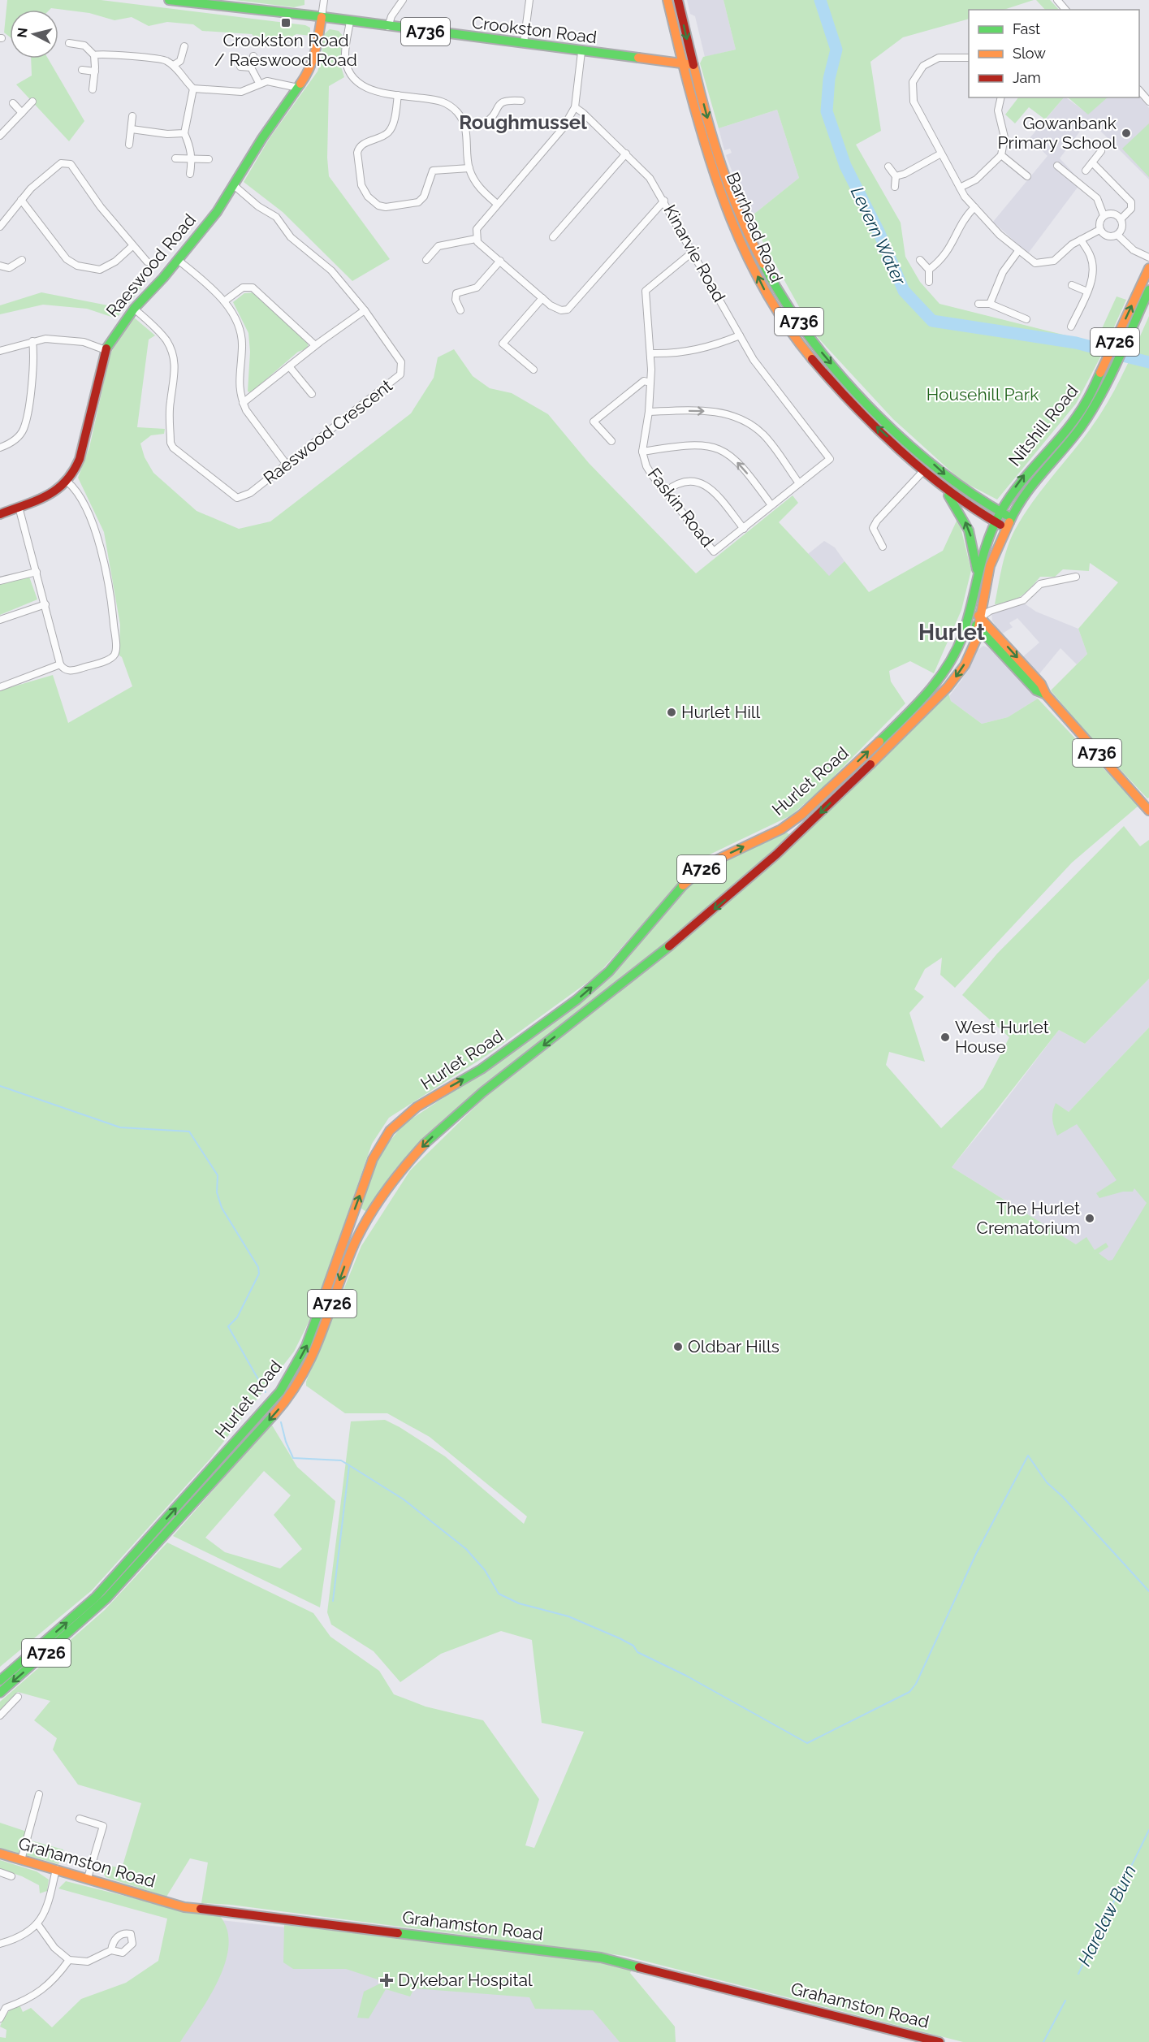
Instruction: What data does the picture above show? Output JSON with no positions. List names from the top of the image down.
{
  "streets": {
    "main road": [
      "Crookston Road",
      "A736",
      "Barrhead Road",
      "Raeswood Road",
      "A726",
      "Nitshill Road",
      "Hurlet Road",
      "Grahamston Road"
    ],
    "street": ["Kinarvie Road", "Raeswood Crescent", "Faskin Road"]
  },
  "crossings": [
    ["Crookston Road", "Barrhead Road"],
    ["Crookston Road", "Raeswood Road"],
    ["A736", "Barrhead Road"],
    ["A736", "Hurlet Road"],
    ["Barrhead Road", "A726"],
    ["Barrhead Road", "Nitshill Road"],
    ["Barrhead Road", "Hurlet Road"],
    ["Kinarvie Road", "Faskin Road"],
    ["Raeswood Road", "Raeswood Crescent"],
    ["A726", "Nitshill Road"],
    ["A726", "Hurlet Road"],
    ["Nitshill Road", "Hurlet Road"]
  ],
  "districts": ["Roughmussel", "Hurlet"],
  "water": ["Levern Water", "Harelaw Burn"],
  "parks": ["Househill Park"],
  "places": {
    "transit": ["Crookston Road / Raeswood Road"],
    "other": [
      "Gowanbank Primary School",
      "Hurlet Hill",
      "West Hurlet House",
      "The Hurlet Crematorium",
      "Oldbar Hills"
    ],
    "health": ["Dykebar Hospital"]
  },
  "legend": ["Fast", "Slow", "Jam"],
  "north": "left"
}
